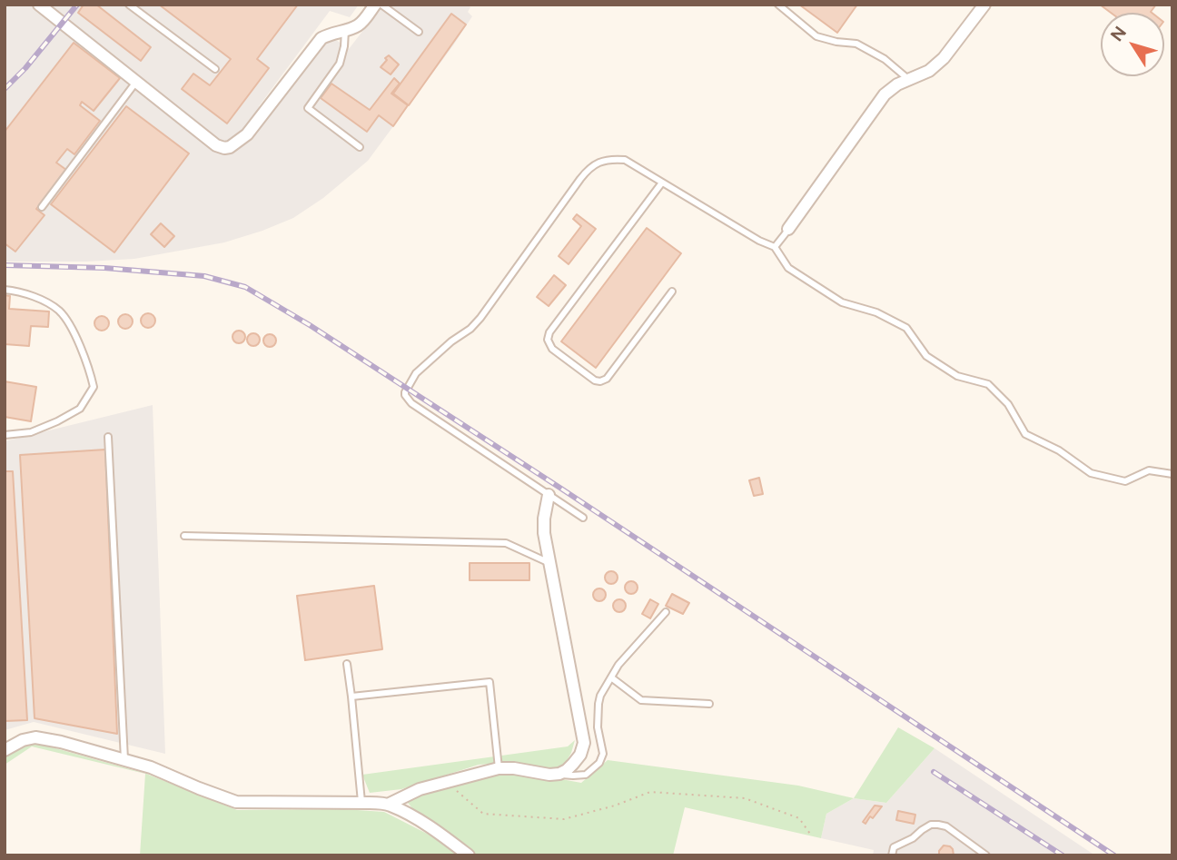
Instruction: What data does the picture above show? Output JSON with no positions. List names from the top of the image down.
{
  "north": "top left"
}
